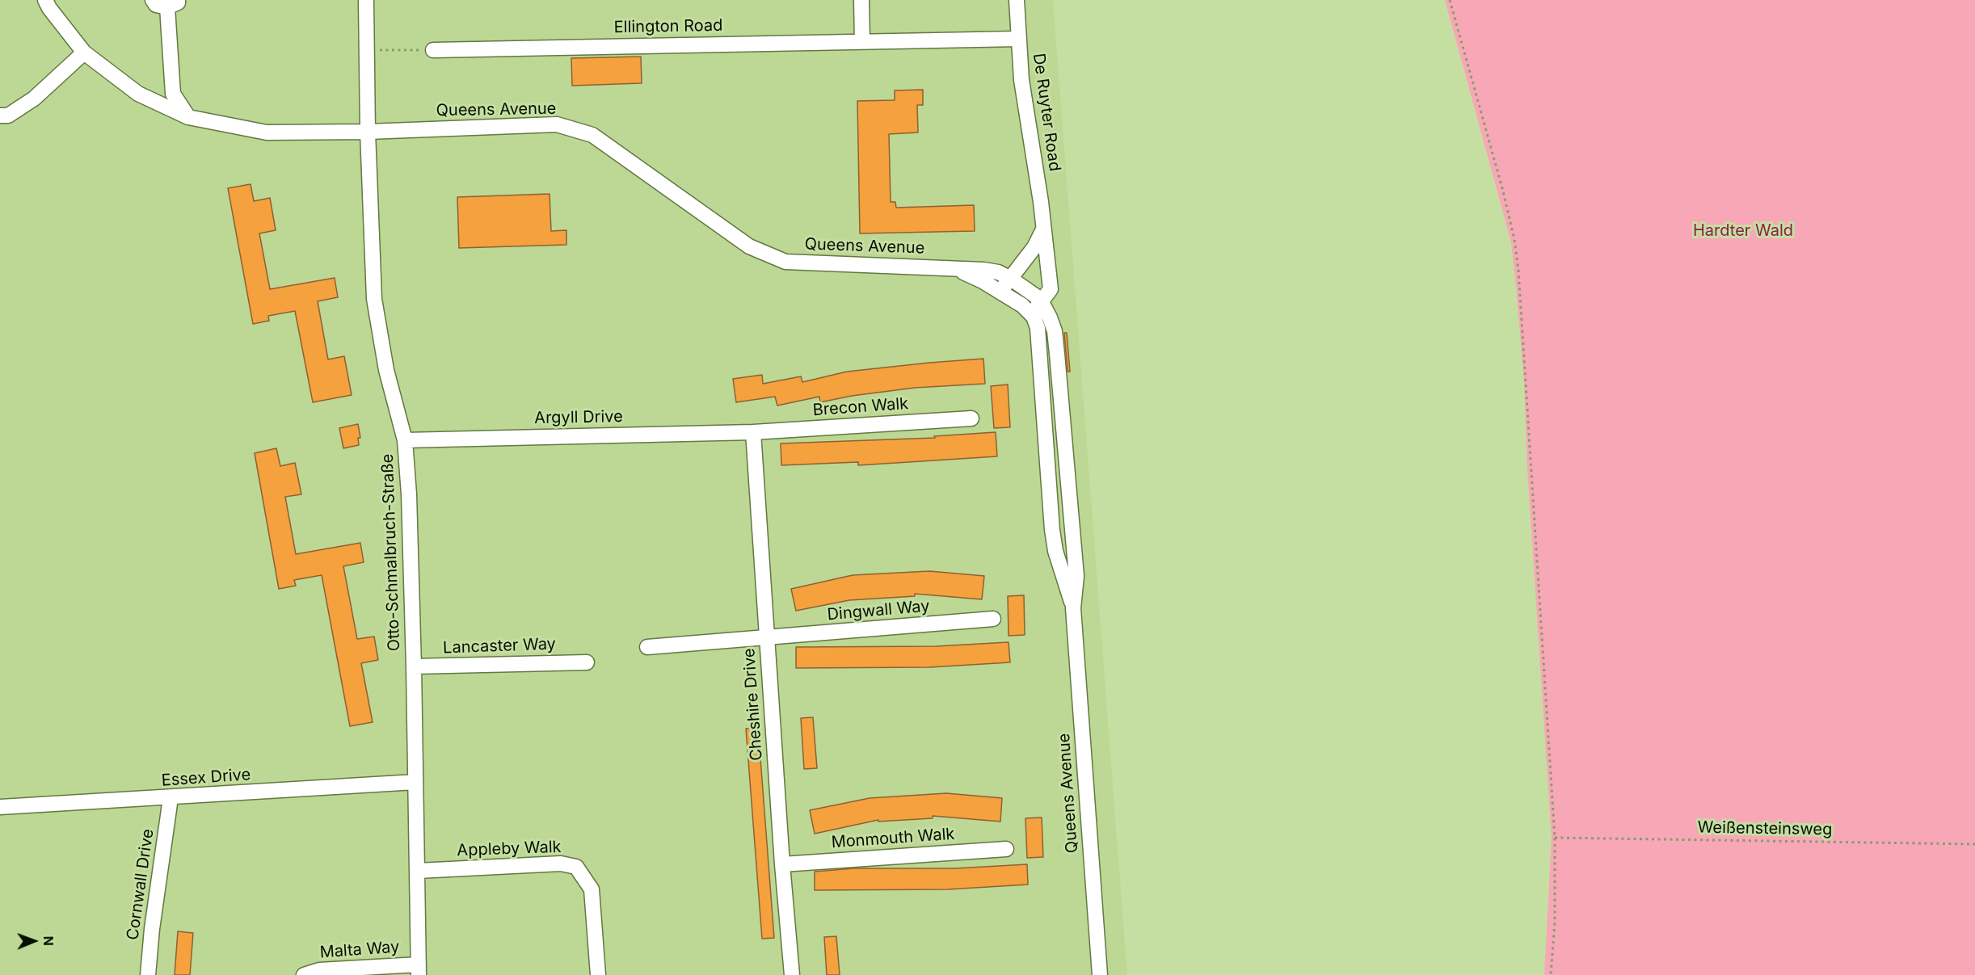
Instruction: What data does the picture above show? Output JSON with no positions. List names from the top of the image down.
{
  "streets": {
    "lane": [
      "Ellington Road",
      "Queens Avenue",
      "De Ruyter Road",
      "Brecon Walk",
      "Argyll Drive",
      "Otto-Schmalbruch-Straße",
      "Dingwall Way",
      "Lancaster Way",
      "Cheshire Drive",
      "Essex Drive",
      "Monmouth Walk",
      "Appleby Walk",
      "Cornwall Drive",
      "Malta Way"
    ],
    "path": ["Weißensteinsweg"]
  },
  "crossings": [
    ["Ellington Road", "De Ruyter Road"],
    ["Queens Avenue", "De Ruyter Road"],
    ["Queens Avenue", "Otto-Schmalbruch-Straße"],
    ["Brecon Walk", "Argyll Drive"],
    ["Brecon Walk", "Cheshire Drive"],
    ["Argyll Drive", "Otto-Schmalbruch-Straße"],
    ["Argyll Drive", "Cheshire Drive"],
    ["Otto-Schmalbruch-Straße", "Lancaster Way"],
    ["Otto-Schmalbruch-Straße", "Essex Drive"],
    ["Otto-Schmalbruch-Straße", "Appleby Walk"],
    ["Otto-Schmalbruch-Straße", "Malta Way"],
    ["Dingwall Way", "Cheshire Drive"],
    ["Cheshire Drive", "Monmouth Walk"],
    ["Essex Drive", "Cornwall Drive"]
  ],
  "parks": ["Hardter Wald"],
  "north": "right"
}
